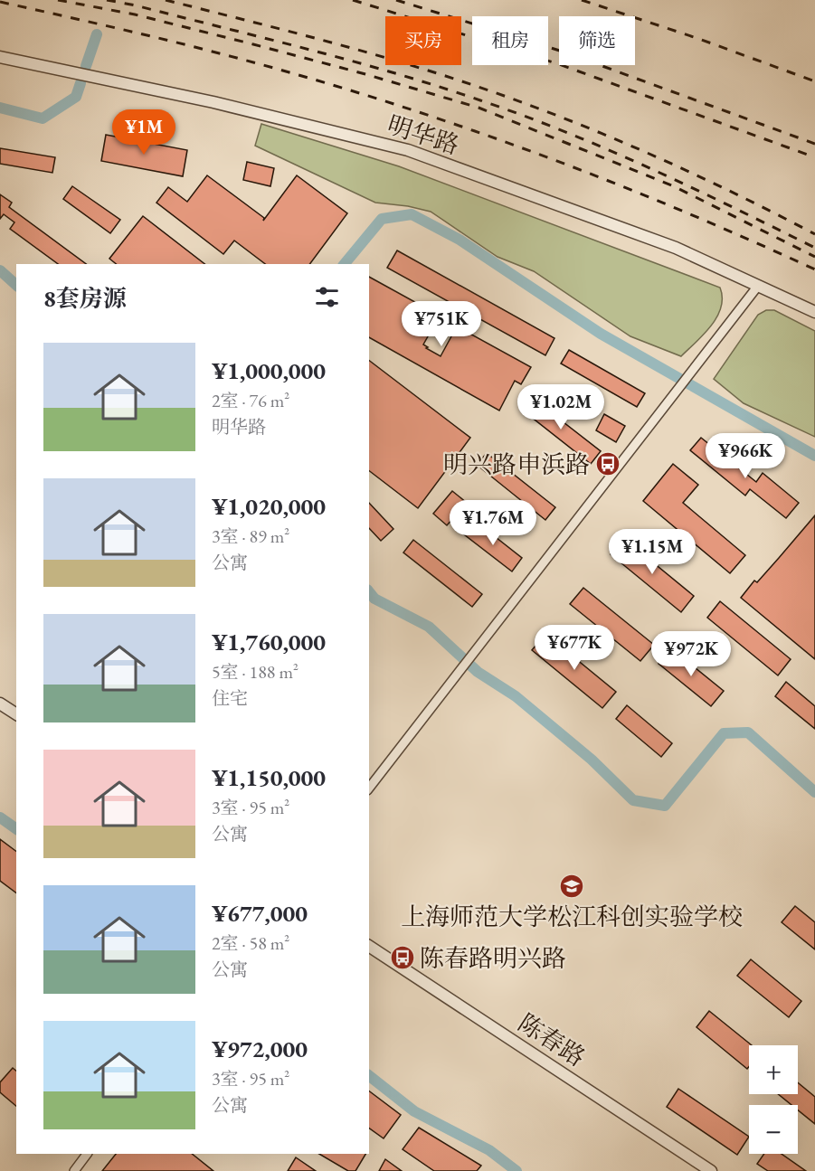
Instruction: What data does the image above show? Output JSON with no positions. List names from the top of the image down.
{
  "streets": {
    "street": ["明华路", "陈春路"]
  },
  "places": {
    "bus stop": ["明兴路申浜路", "陈春路明兴路"],
    "school or university": ["上海师范大学松江科创实验学校"]
  },
  "page": {
    "chip": ["买房", "租房", "筛选"],
    "price": [
      "¥1M",
      "¥751K",
      "¥1.02M",
      "¥966K",
      "¥1.76M",
      "¥1.15M",
      "¥677K",
      "¥972K"
    ],
    "heading": "8套房源",
    "list": [
      {
        "name": "¥1,000,000",
        "note": "2室 · 76 m² · 明华路"
      },
      {
        "name": "¥1,020,000",
        "note": "3室 · 89 m² · 公寓"
      },
      {
        "name": "¥1,760,000",
        "note": "5室 · 188 m² · 住宅"
      },
      {
        "name": "¥1,150,000",
        "note": "3室 · 95 m² · 公寓"
      },
      {
        "name": "¥677,000",
        "note": "2室 · 58 m² · 公寓"
      },
      {
        "name": "¥972,000",
        "note": "3室 · 95 m² · 公寓"
      }
    ],
    "map_buttons": ["+", "−"]
  }
}
